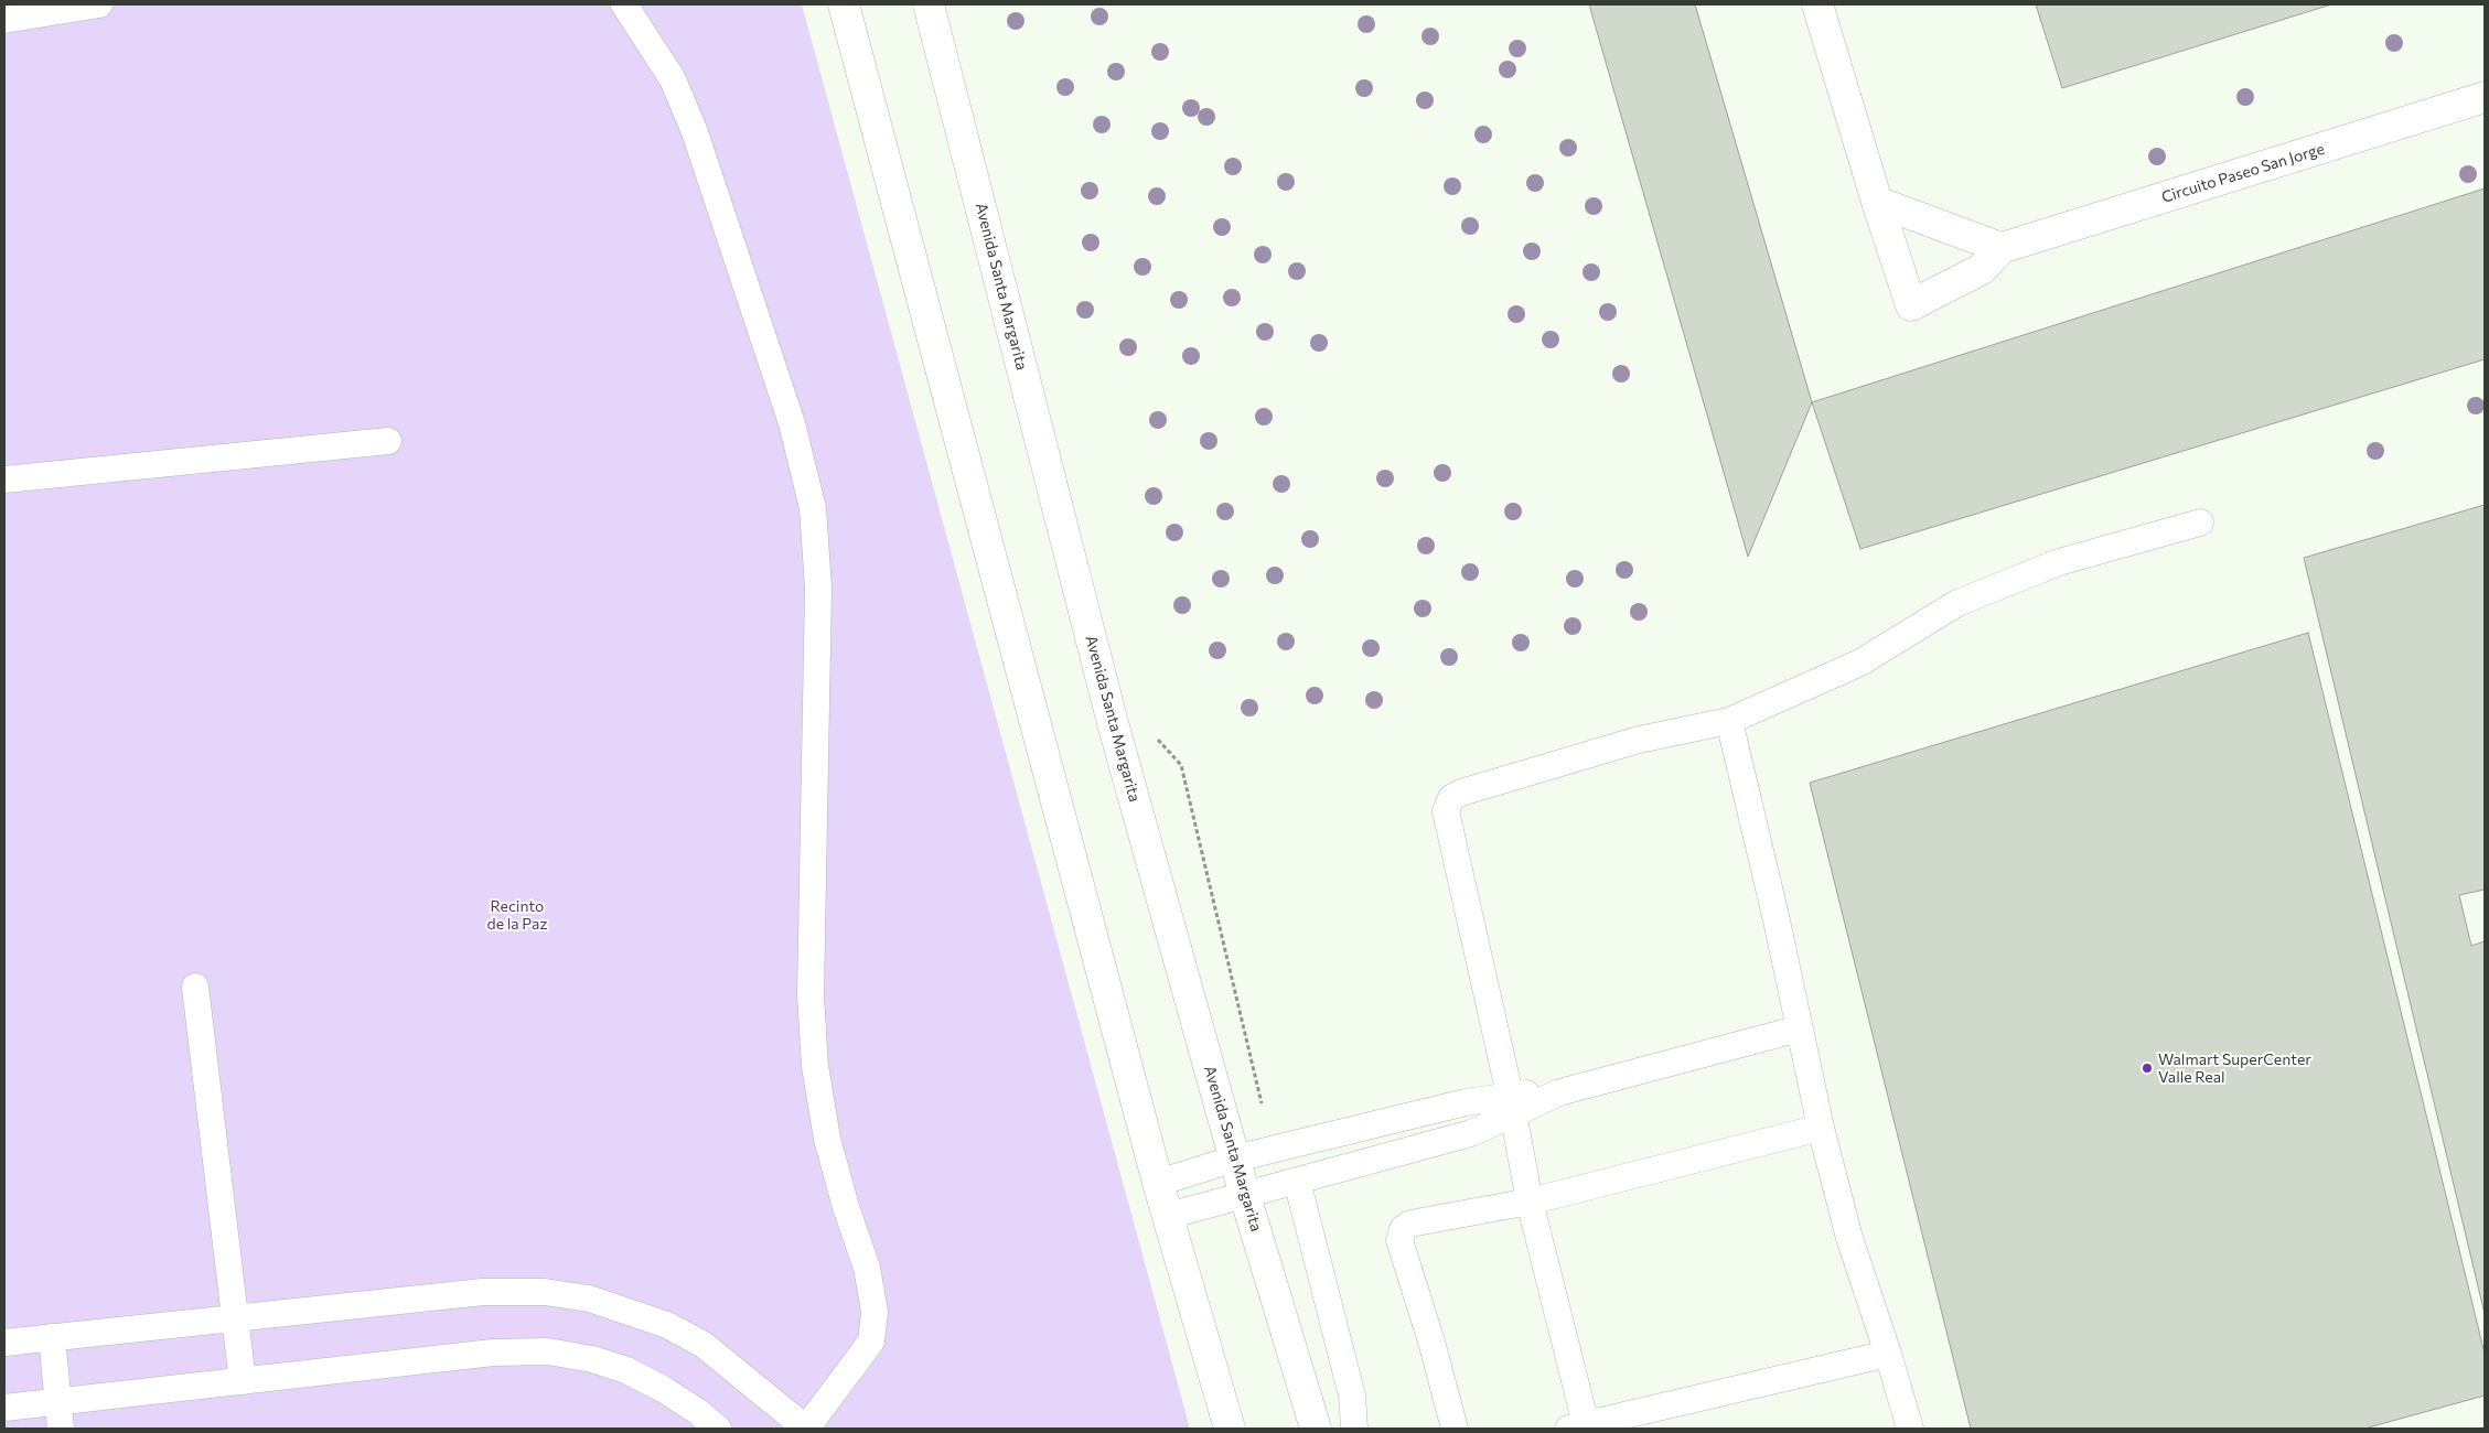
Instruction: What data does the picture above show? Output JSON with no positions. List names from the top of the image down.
{
  "streets": {
    "main road": ["Circuito Paseo San Jorge", "Avenida Santa Margarita"]
  },
  "parks": ["Recinto de la Paz"],
  "places": ["Walmart SuperCenter Valle Real"]
}
